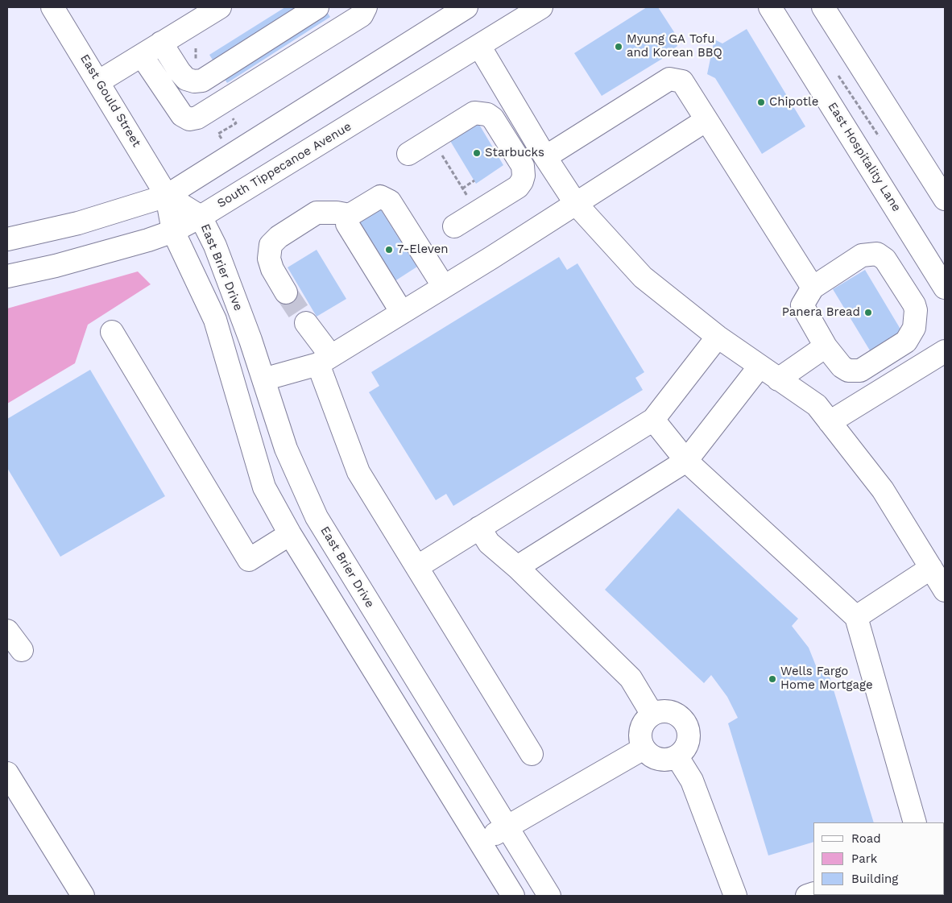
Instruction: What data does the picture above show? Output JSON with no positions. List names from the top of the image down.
{
  "streets": {
    "street": [
      "East Gould Street",
      "East Hospitality Lane",
      "South Tippecanoe Avenue",
      "East Brier Drive"
    ]
  },
  "crossings": [
    ["East Gould Street", "East Brier Drive"],
    ["South Tippecanoe Avenue", "East Brier Drive"]
  ],
  "places": [
    "Myung GA Tofu and Korean BBQ",
    "Chipotle",
    "Starbucks",
    "7-Eleven",
    "Panera Bread",
    "Wells Fargo Home Mortgage"
  ],
  "legend": ["Road", "Park", "Building"]
}
